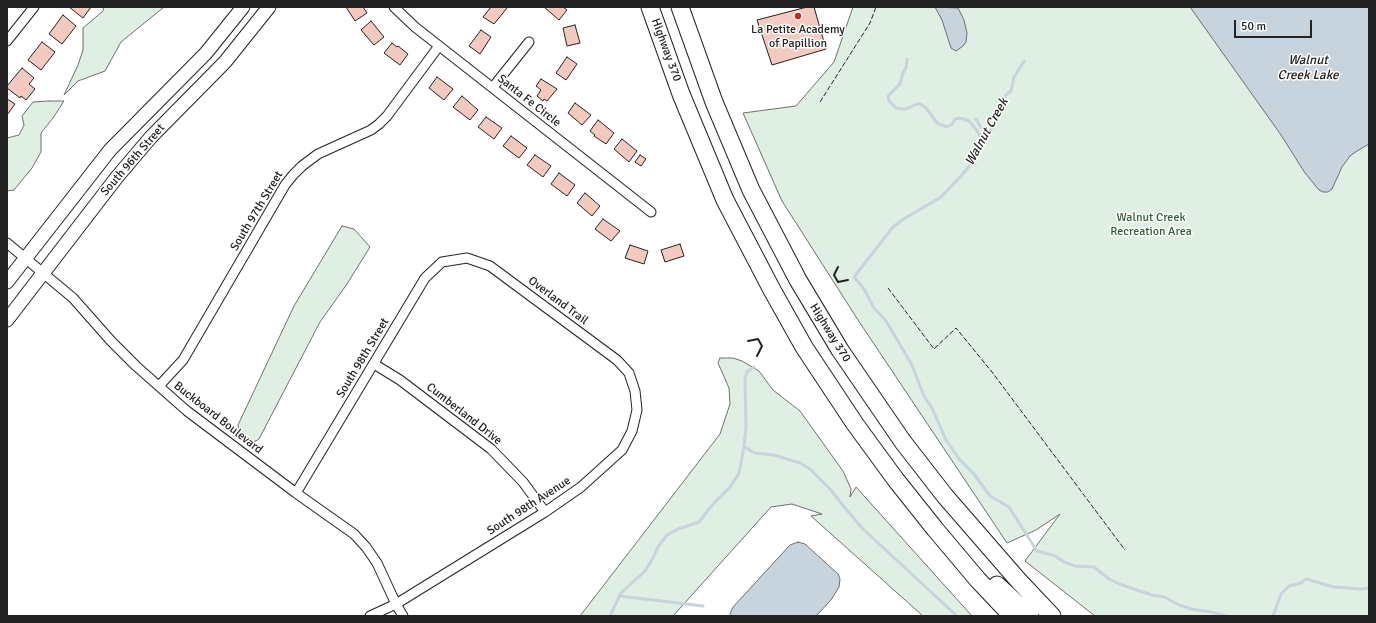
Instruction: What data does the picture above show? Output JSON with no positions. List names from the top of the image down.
{
  "streets": {
    "highway": ["Highway 370"],
    "main road": ["South 96th Street"],
    "street": [
      "Santa Fe Circle",
      "South 97th Street",
      "Overland Trail",
      "South 98th Street",
      "Cumberland Drive",
      "Buckboard Boulevard",
      "South 98th Avenue"
    ]
  },
  "crossings": [
    ["Santa Fe Circle", "South 97th Street"],
    ["South 96th Street", "Buckboard Boulevard"],
    ["South 97th Street", "Buckboard Boulevard"],
    ["Overland Trail", "South 98th Street"],
    ["Overland Trail", "South 98th Avenue"],
    ["South 98th Street", "Cumberland Drive"],
    ["South 98th Street", "Buckboard Boulevard"],
    ["Cumberland Drive", "South 98th Avenue"],
    ["Buckboard Boulevard", "South 98th Avenue"]
  ],
  "water": ["Walnut Creek Lake", "Walnut Creek"],
  "parks": ["Walnut Creek Recreation Area"],
  "places": ["La Petite Academy of Papillion"],
  "scale_bar": "50 m"
}
